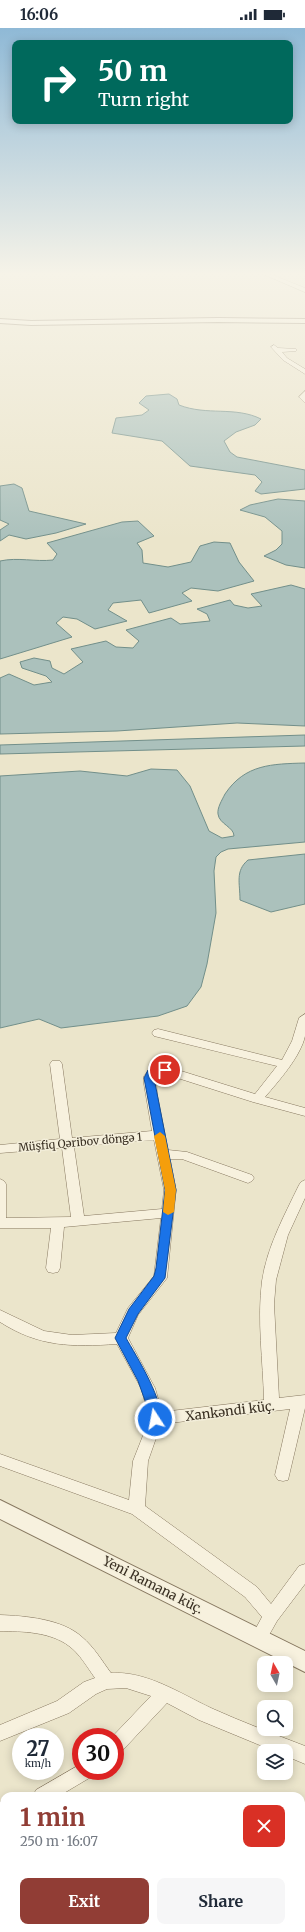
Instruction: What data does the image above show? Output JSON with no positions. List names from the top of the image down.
{
  "streets": {
    "street": ["Müşfiq Qəribov döngə 1", "Xankəndi küç.", "Yeni Ramana küç."]
  },
  "north": "top",
  "page": {
    "status": "16:06",
    "turn": ["50 m", "Turn right"],
    "speed": "27 km/h",
    "limit": "30",
    "heading": ["1 min", "250 m · 16:07"],
    "buttons": ["Exit", "Share"]
  }
}
